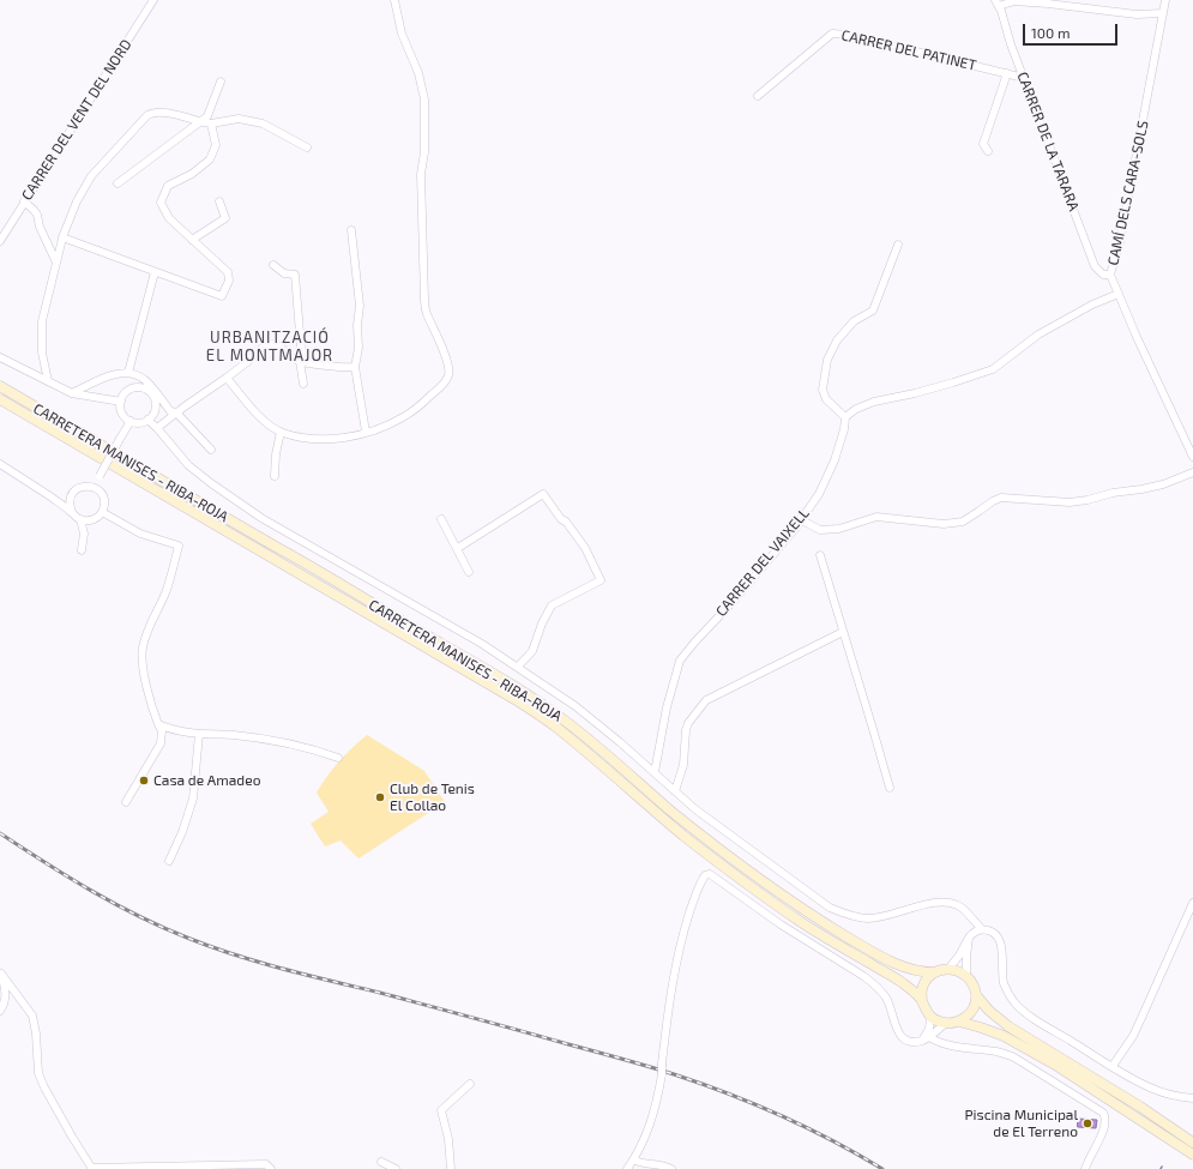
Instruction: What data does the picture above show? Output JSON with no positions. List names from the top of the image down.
{
  "streets": {
    "main road": ["CARRETERA MANISES - RIBA-ROJA"],
    "street": [
      "CARRER DEL PATINET",
      "CARRER DEL VENT DEL NORD",
      "CARRER DE LA TARARA",
      "CAMÍ DELS CARA-SOLS",
      "CARRER DEL VAIXELL"
    ]
  },
  "crossings": [
    ["CARRER DEL PATINET", "CARRER DE LA TARARA"],
    ["CARRER DE LA TARARA", "CAMÍ DELS CARA-SOLS"]
  ],
  "districts": ["URBANITZACIÓ EL MONTMAJOR"],
  "places": ["Casa de Amadeo", "Club de Tenis El Collao", "Piscina Municipal de El Terreno"],
  "scale_bar": "100 m"
}
